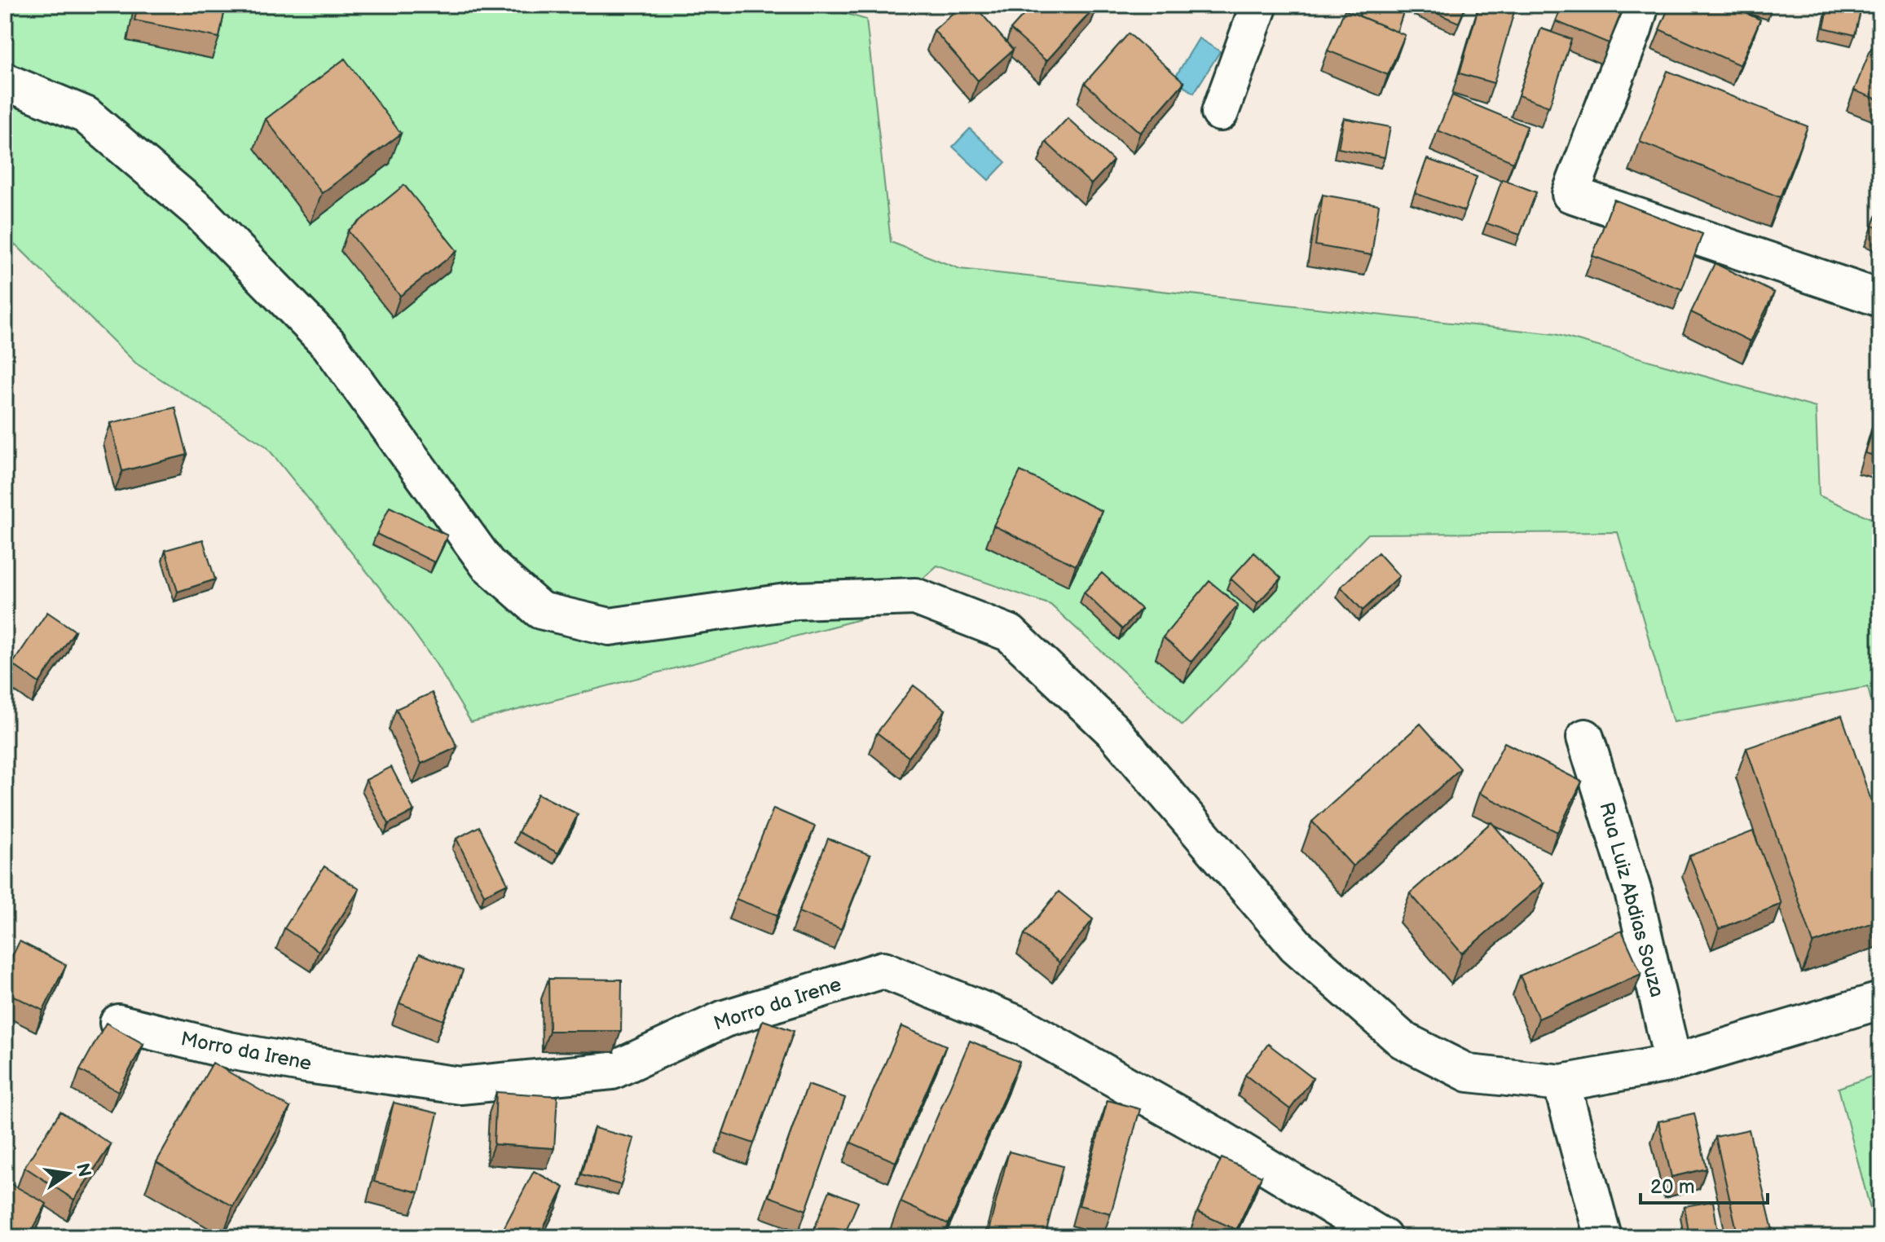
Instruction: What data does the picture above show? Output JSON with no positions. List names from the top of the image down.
{
  "streets": {
    "street": ["Rua Luiz Abdias Souza", "Morro da Irene"]
  },
  "scale_bar": "20 m",
  "north": "right"
}
